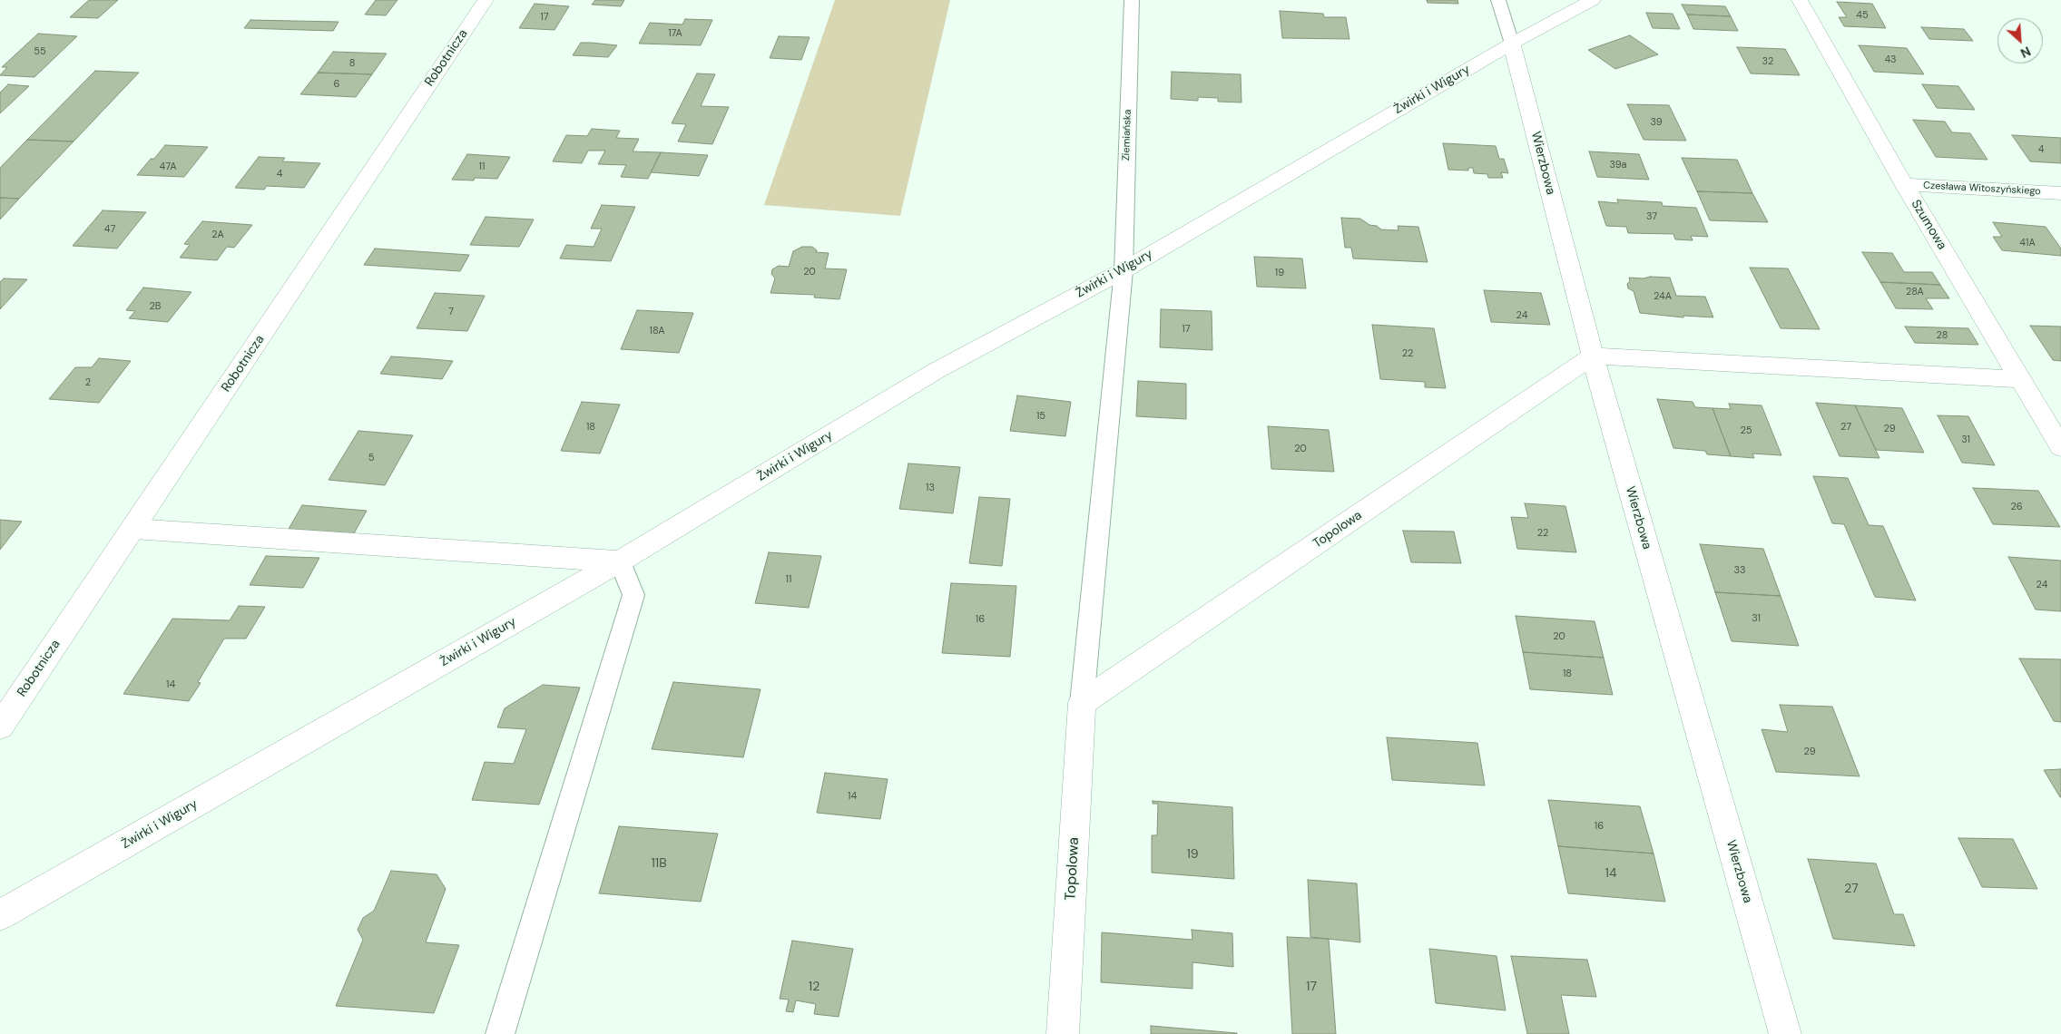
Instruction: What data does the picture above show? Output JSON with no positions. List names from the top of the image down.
{
  "streets": {
    "street": [
      "Robotnicza",
      "Żwirki i Wigury",
      "Wierzbowa",
      "Czesława Witoszyńskiego",
      "Szumowa",
      "Topolowa"
    ],
    "lane": ["Ziemiańska"]
  },
  "crossings": [
    ["Żwirki i Wigury", "Ziemiańska"],
    ["Żwirki i Wigury", "Wierzbowa"],
    ["Żwirki i Wigury", "Topolowa"],
    ["Ziemiańska", "Topolowa"],
    ["Wierzbowa", "Topolowa"],
    ["Czesława Witoszyńskiego", "Szumowa"]
  ],
  "house_numbers": [
    "45",
    "17",
    "17A",
    "55",
    "43",
    "32",
    "8",
    "6",
    "39",
    "4",
    "39a",
    "47A",
    "11",
    "4",
    "37",
    "47",
    "2A",
    "41A",
    "20",
    "19",
    "28A",
    "24A",
    "2B",
    "7",
    "24",
    "17",
    "18A",
    "28",
    "22",
    "2",
    "15",
    "18",
    "27",
    "29",
    "25",
    "31",
    "20",
    "5",
    "13",
    "26",
    "22",
    "33",
    "11",
    "24",
    "31",
    "16",
    "20",
    "18",
    "14",
    "29",
    "14",
    "16",
    "19",
    "11B",
    "14",
    "27",
    "12",
    "17"
  ],
  "north": "bottom right"
}
